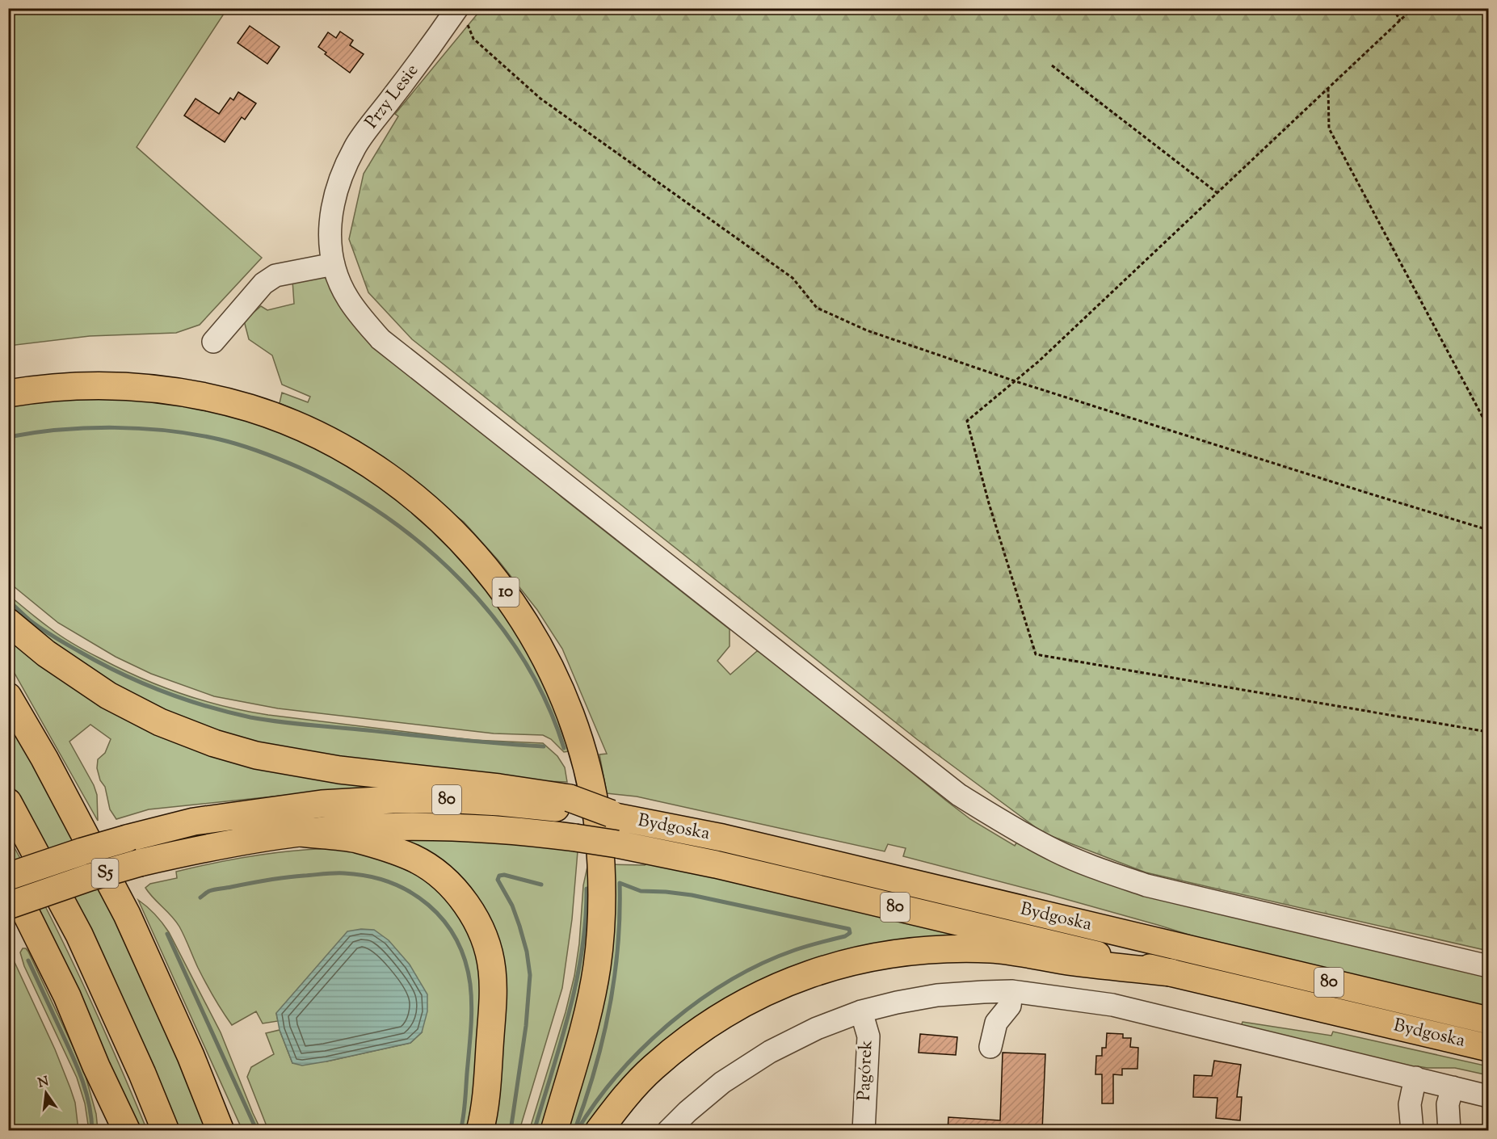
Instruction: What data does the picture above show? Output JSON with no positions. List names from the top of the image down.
{
  "streets": {
    "main road": [
      "10",
      "80",
      "Bydgoska",
      "S5"
    ],
    "street": ["Przy Lesie", "Pagórek"]
  },
  "crossings": [
    ["80", "Bydgoska"]
  ],
  "north": "top"
}
